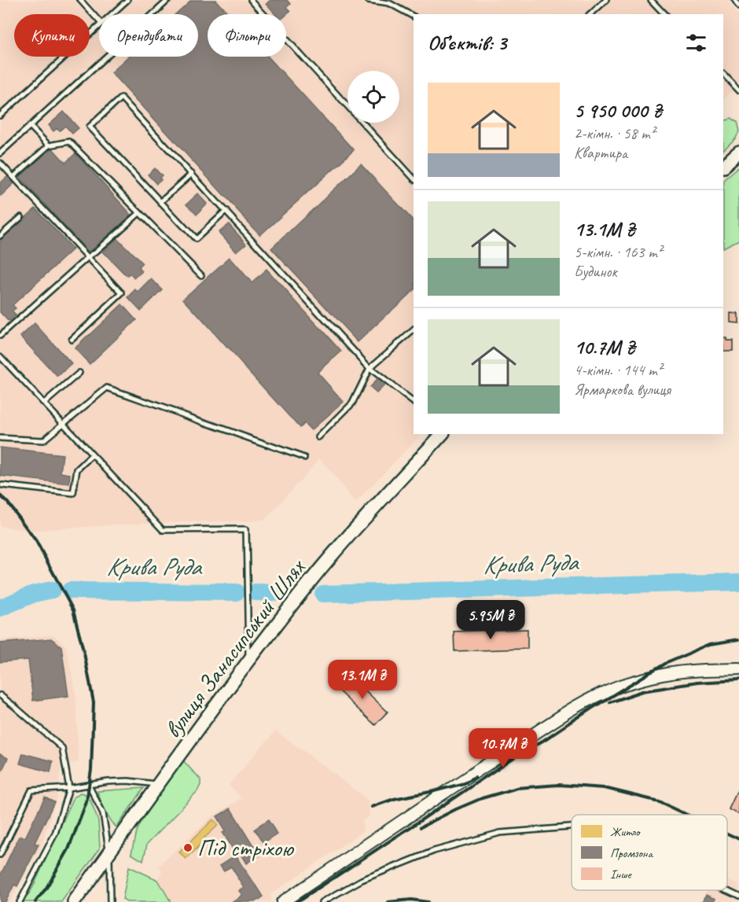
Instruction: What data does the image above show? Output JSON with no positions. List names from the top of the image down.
{
  "streets": {
    "main road": ["вулиця Занасипський Шлях"]
  },
  "water": ["Крива Руда"],
  "places": ["Під стріхою"],
  "legend": ["Житло", "Промзона", "Інше"],
  "page": {
    "chip": ["Купити", "Орендувати", "Фільтри"],
    "heading": "Об’єктів: 3",
    "list": [
      {
        "name": "5 950 000 ₴",
        "note": "2-кімн. · 58 m² · Квартира"
      },
      {
        "name": "13.1M ₴",
        "note": "5-кімн. · 163 m² · Будинок"
      },
      {
        "name": "10.7M ₴",
        "note": "4-кімн. · 144 m² · Ярмаркова вулиця"
      }
    ],
    "price": ["5.95M ₴", "13.1M ₴", "10.7M ₴"]
  }
}
